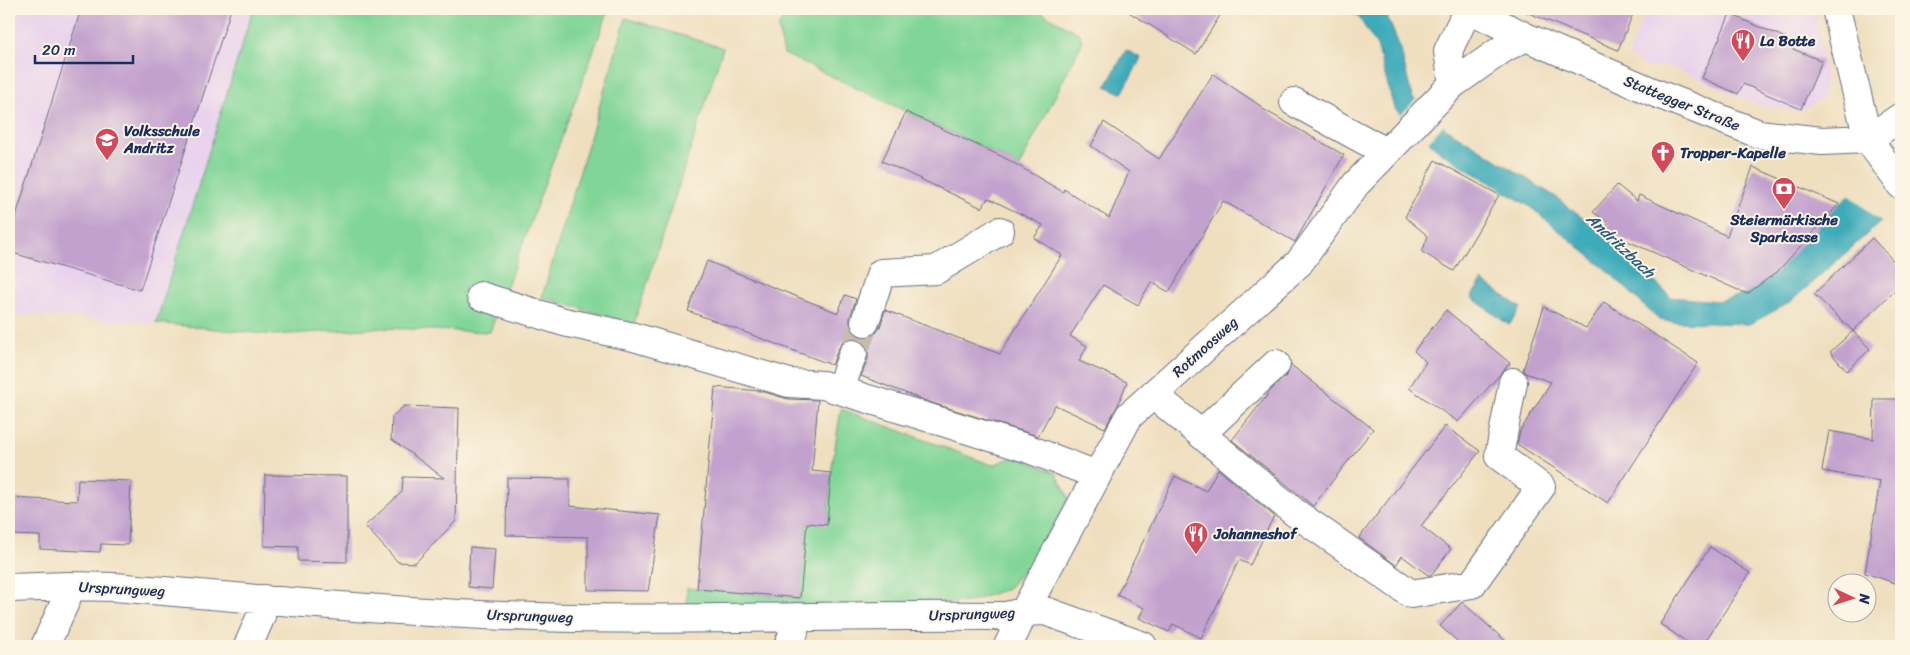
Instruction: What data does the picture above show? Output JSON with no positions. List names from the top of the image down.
{
  "streets": {
    "street": ["Stattegger Straße", "Rotmoosweg", "Ursprungweg"]
  },
  "crossings": [
    ["Stattegger Straße", "Rotmoosweg"],
    ["Rotmoosweg", "Ursprungweg"]
  ],
  "water": ["Andritzbach"],
  "places": {
    "restaurant": ["La Botte", "Johanneshof"],
    "school or university": ["Volksschule Andritz"],
    "church": ["Tropper-Kapelle"],
    "bank": ["Steiermärkische Sparkasse"]
  },
  "scale_bar": "20 m",
  "north": "right"
}
